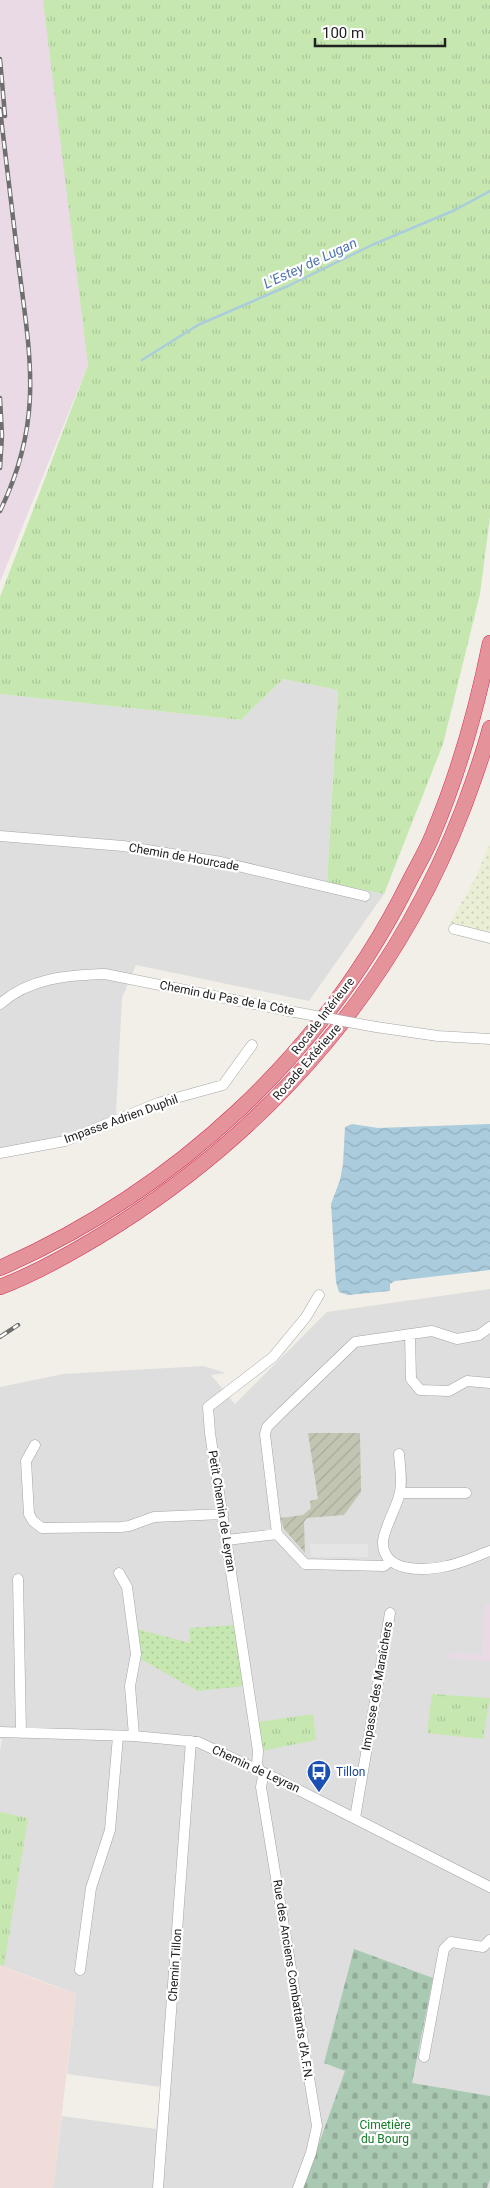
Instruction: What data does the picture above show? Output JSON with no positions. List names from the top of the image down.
{
  "streets": {
    "highway": ["Rocade Intérieure", "Rocade Extérieure"],
    "street": [
      "Chemin de Hourcade",
      "Chemin du Pas de la Côte",
      "Impasse Adrien Duphil",
      "Petit Chemin de Leyran",
      "Impasse des Maraîchers",
      "Chemin de Leyran",
      "Chemin Tillon",
      "Rue des Anciens Combattants d'A.F.N."
    ]
  },
  "crossings": [
    ["Petit Chemin de Leyran", "Chemin de Leyran"],
    ["Petit Chemin de Leyran", "Rue des Anciens Combattants d'A.F.N."],
    ["Impasse des Maraîchers", "Chemin de Leyran"],
    ["Chemin de Leyran", "Chemin Tillon"],
    ["Chemin de Leyran", "Rue des Anciens Combattants d'A.F.N."]
  ],
  "water": ["L'Estey de Lugan"],
  "parks": ["Cimetière du Bourg"],
  "places": {
    "bus stop": ["Tillon"]
  },
  "scale_bar": "100 m"
}
